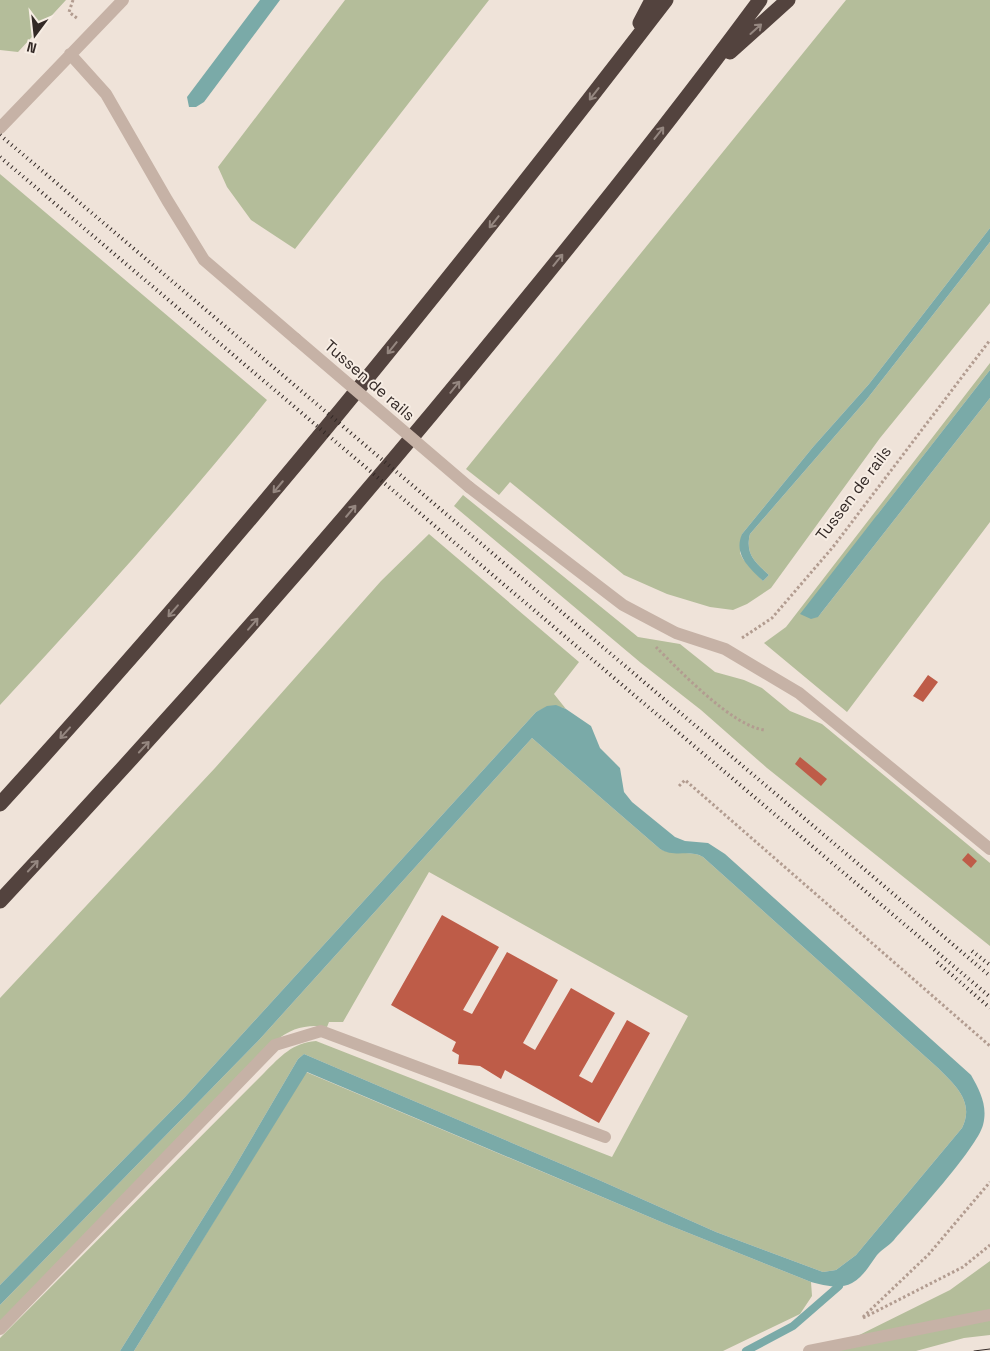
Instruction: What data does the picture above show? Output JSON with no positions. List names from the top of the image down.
{
  "streets": {
    "street": ["Tussen de rails"]
  },
  "north": "bottom"
}
